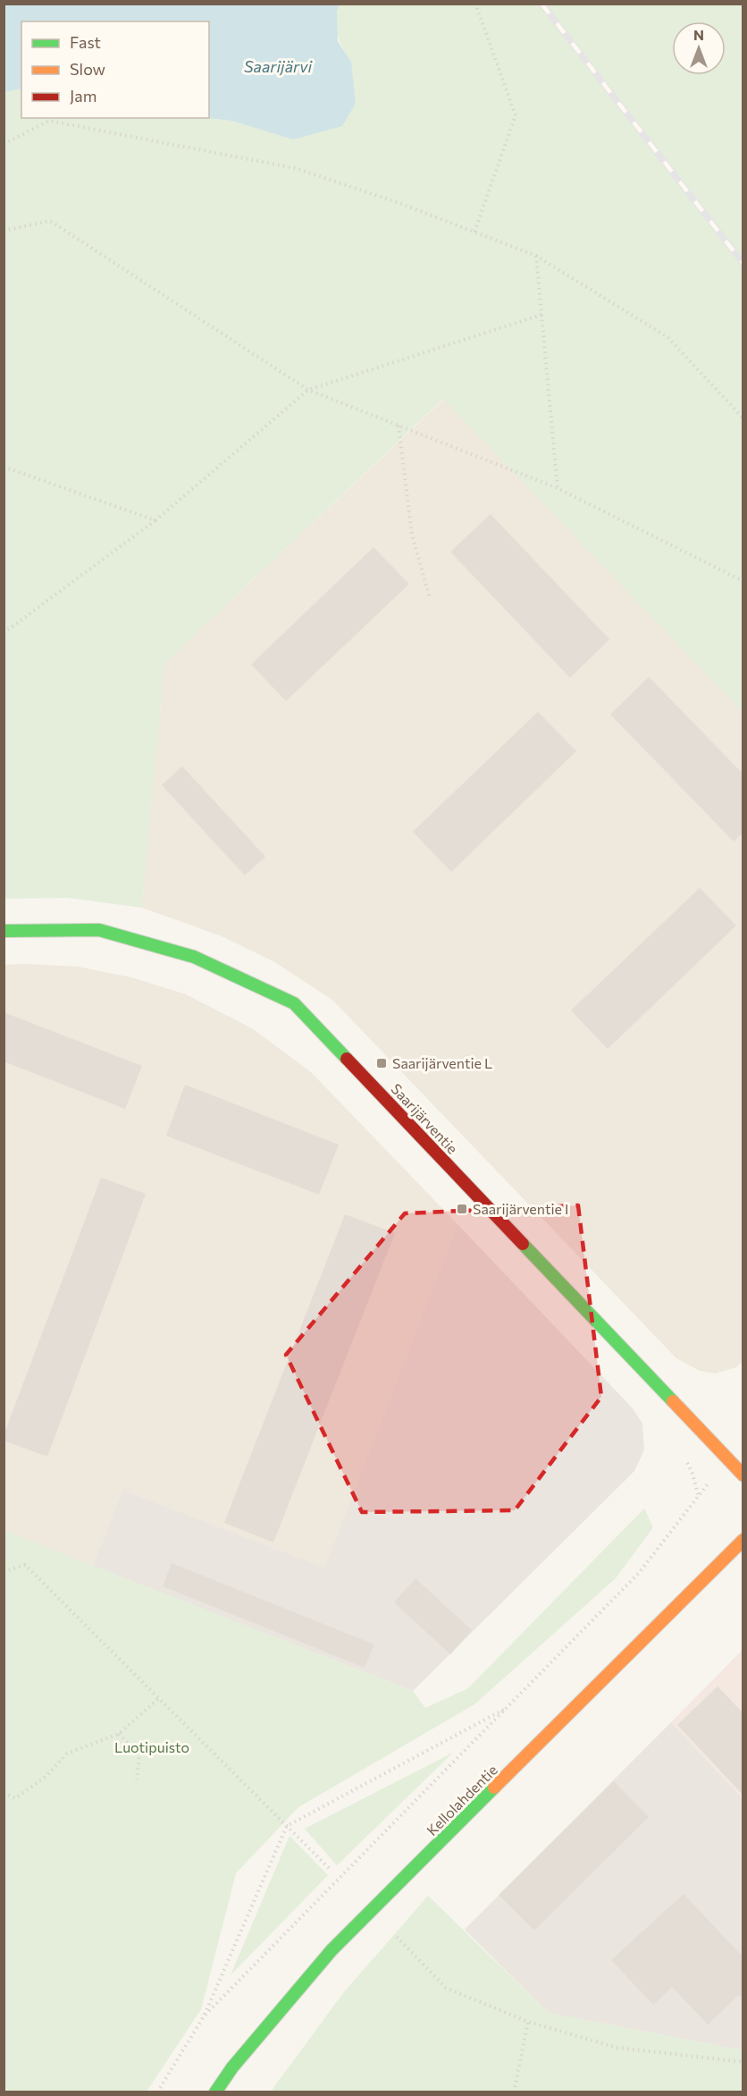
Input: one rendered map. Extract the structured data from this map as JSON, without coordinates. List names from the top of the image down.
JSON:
{
  "streets": {
    "street": ["Saarijärventie", "Kellolahdentie"]
  },
  "water": ["Saarijärvi"],
  "parks": ["Luotipuisto"],
  "places": {
    "transit": ["Saarijärventie L", "Saarijärventie I"]
  },
  "legend": ["Fast", "Slow", "Jam"],
  "north": "top"
}
